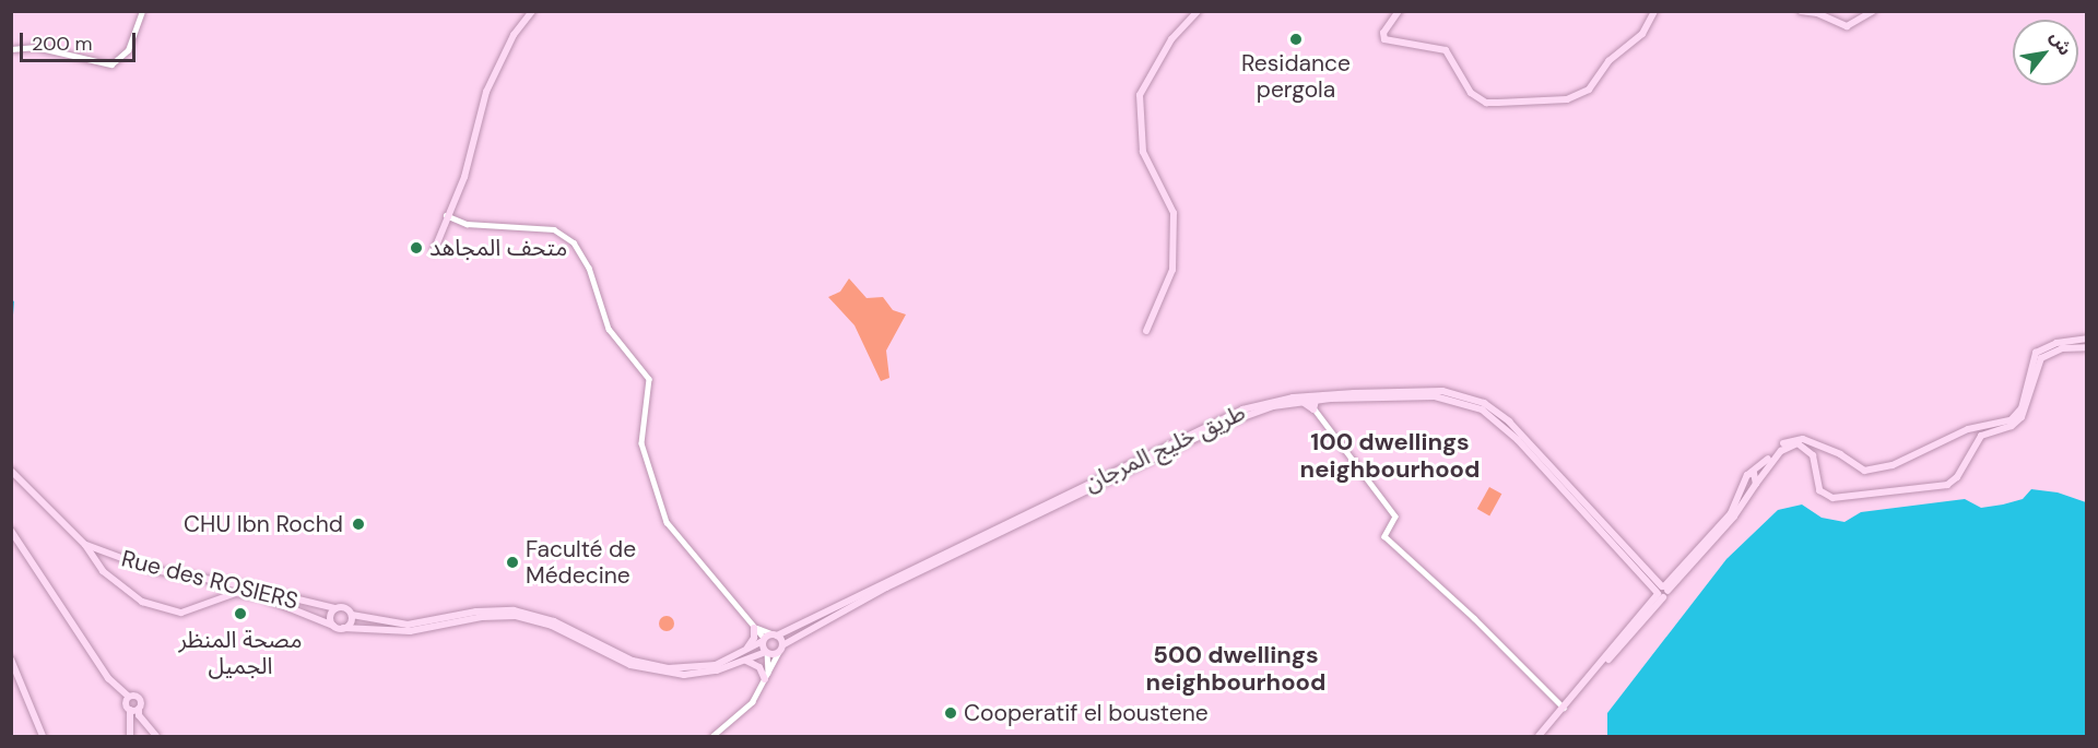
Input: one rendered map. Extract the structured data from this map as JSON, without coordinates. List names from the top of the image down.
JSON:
{
  "streets": {
    "main road": ["طريق خليج المرجان", "Rue des ROSIERS"]
  },
  "crossings": [
    ["طريق خليج المرجان", "Rue des ROSIERS"]
  ],
  "districts": ["100 dwellings neighbourhood", "500 dwellings neighbourhood"],
  "places": [
    "Residance pergola",
    "متحف المجاهد",
    "CHU Ibn Rochd",
    "Faculté de Médecine",
    "مصحة المنظر الجميل",
    "Cooperatif el boustene"
  ],
  "scale_bar": "200 m",
  "north": "top right"
}
